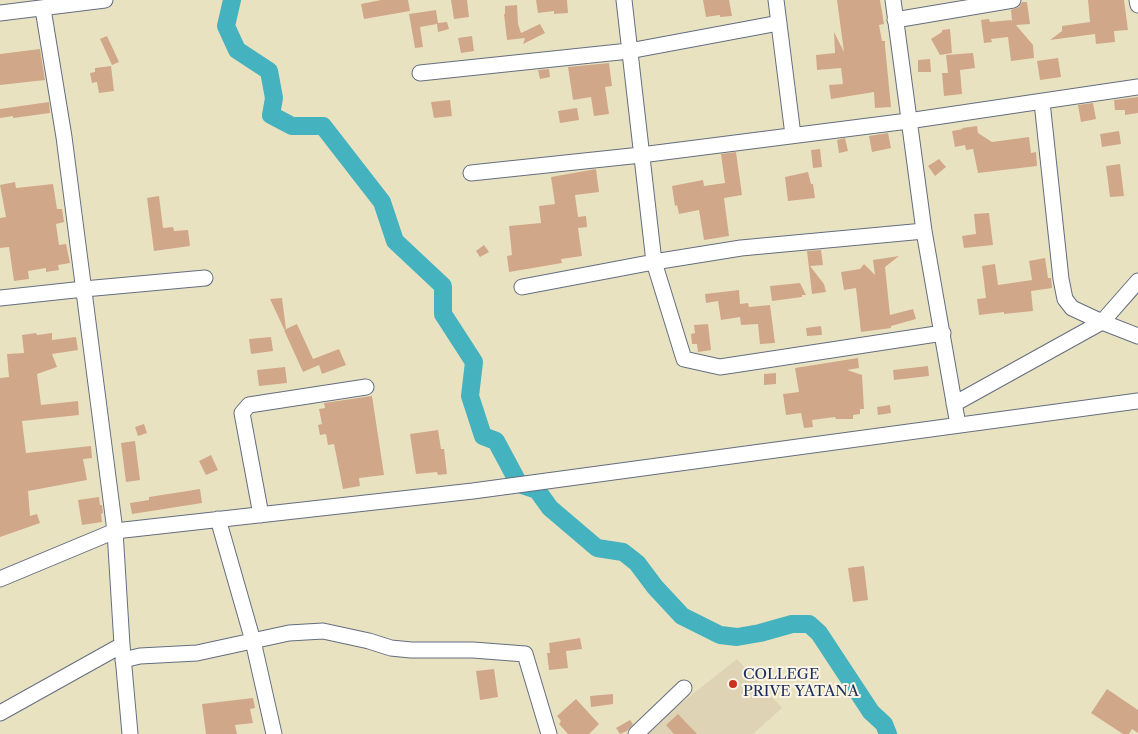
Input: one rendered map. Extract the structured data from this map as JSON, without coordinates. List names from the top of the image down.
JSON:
{
  "places": ["COLLEGE PRIVE YATANA"]
}
